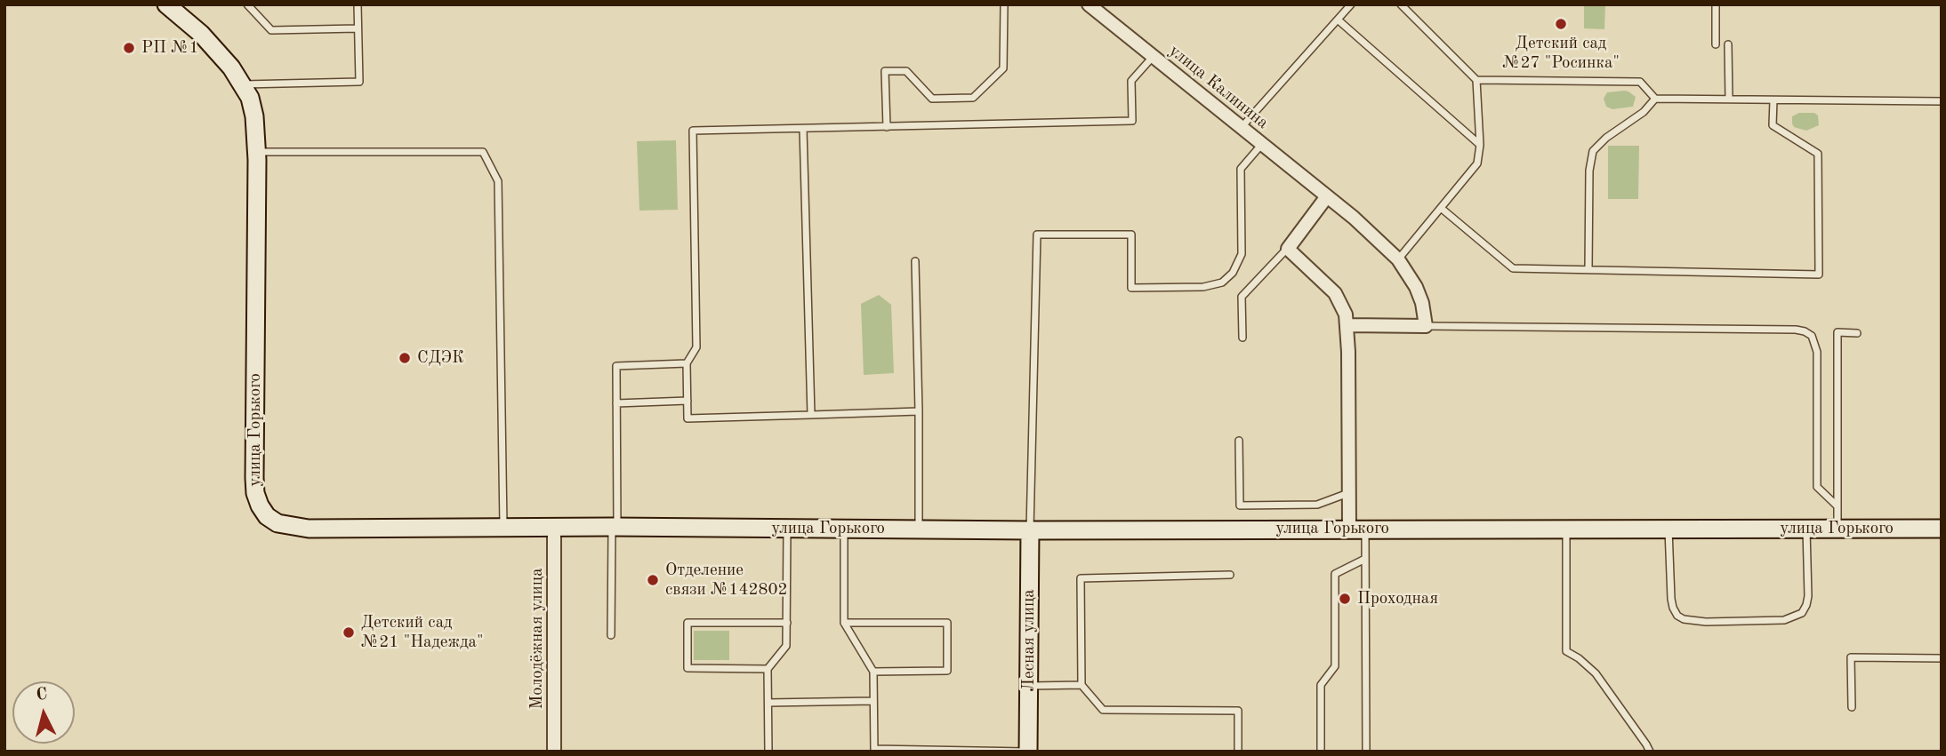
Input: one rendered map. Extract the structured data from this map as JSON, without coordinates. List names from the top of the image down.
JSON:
{
  "streets": {
    "street": [
      "улица Калинина",
      "улица Горького",
      "Молодёжная улица",
      "Лесная улица"
    ]
  },
  "crossings": [
    ["улица Горького", "Молодёжная улица"],
    ["улица Горького", "Лесная улица"]
  ],
  "places": [
    "Детский сад №27 \"Росинка\"",
    "РП №1",
    "СДЭК",
    "Отделение связи №142802",
    "Проходная",
    "Детский сад №21 \"Надежда\""
  ],
  "north": "top"
}
